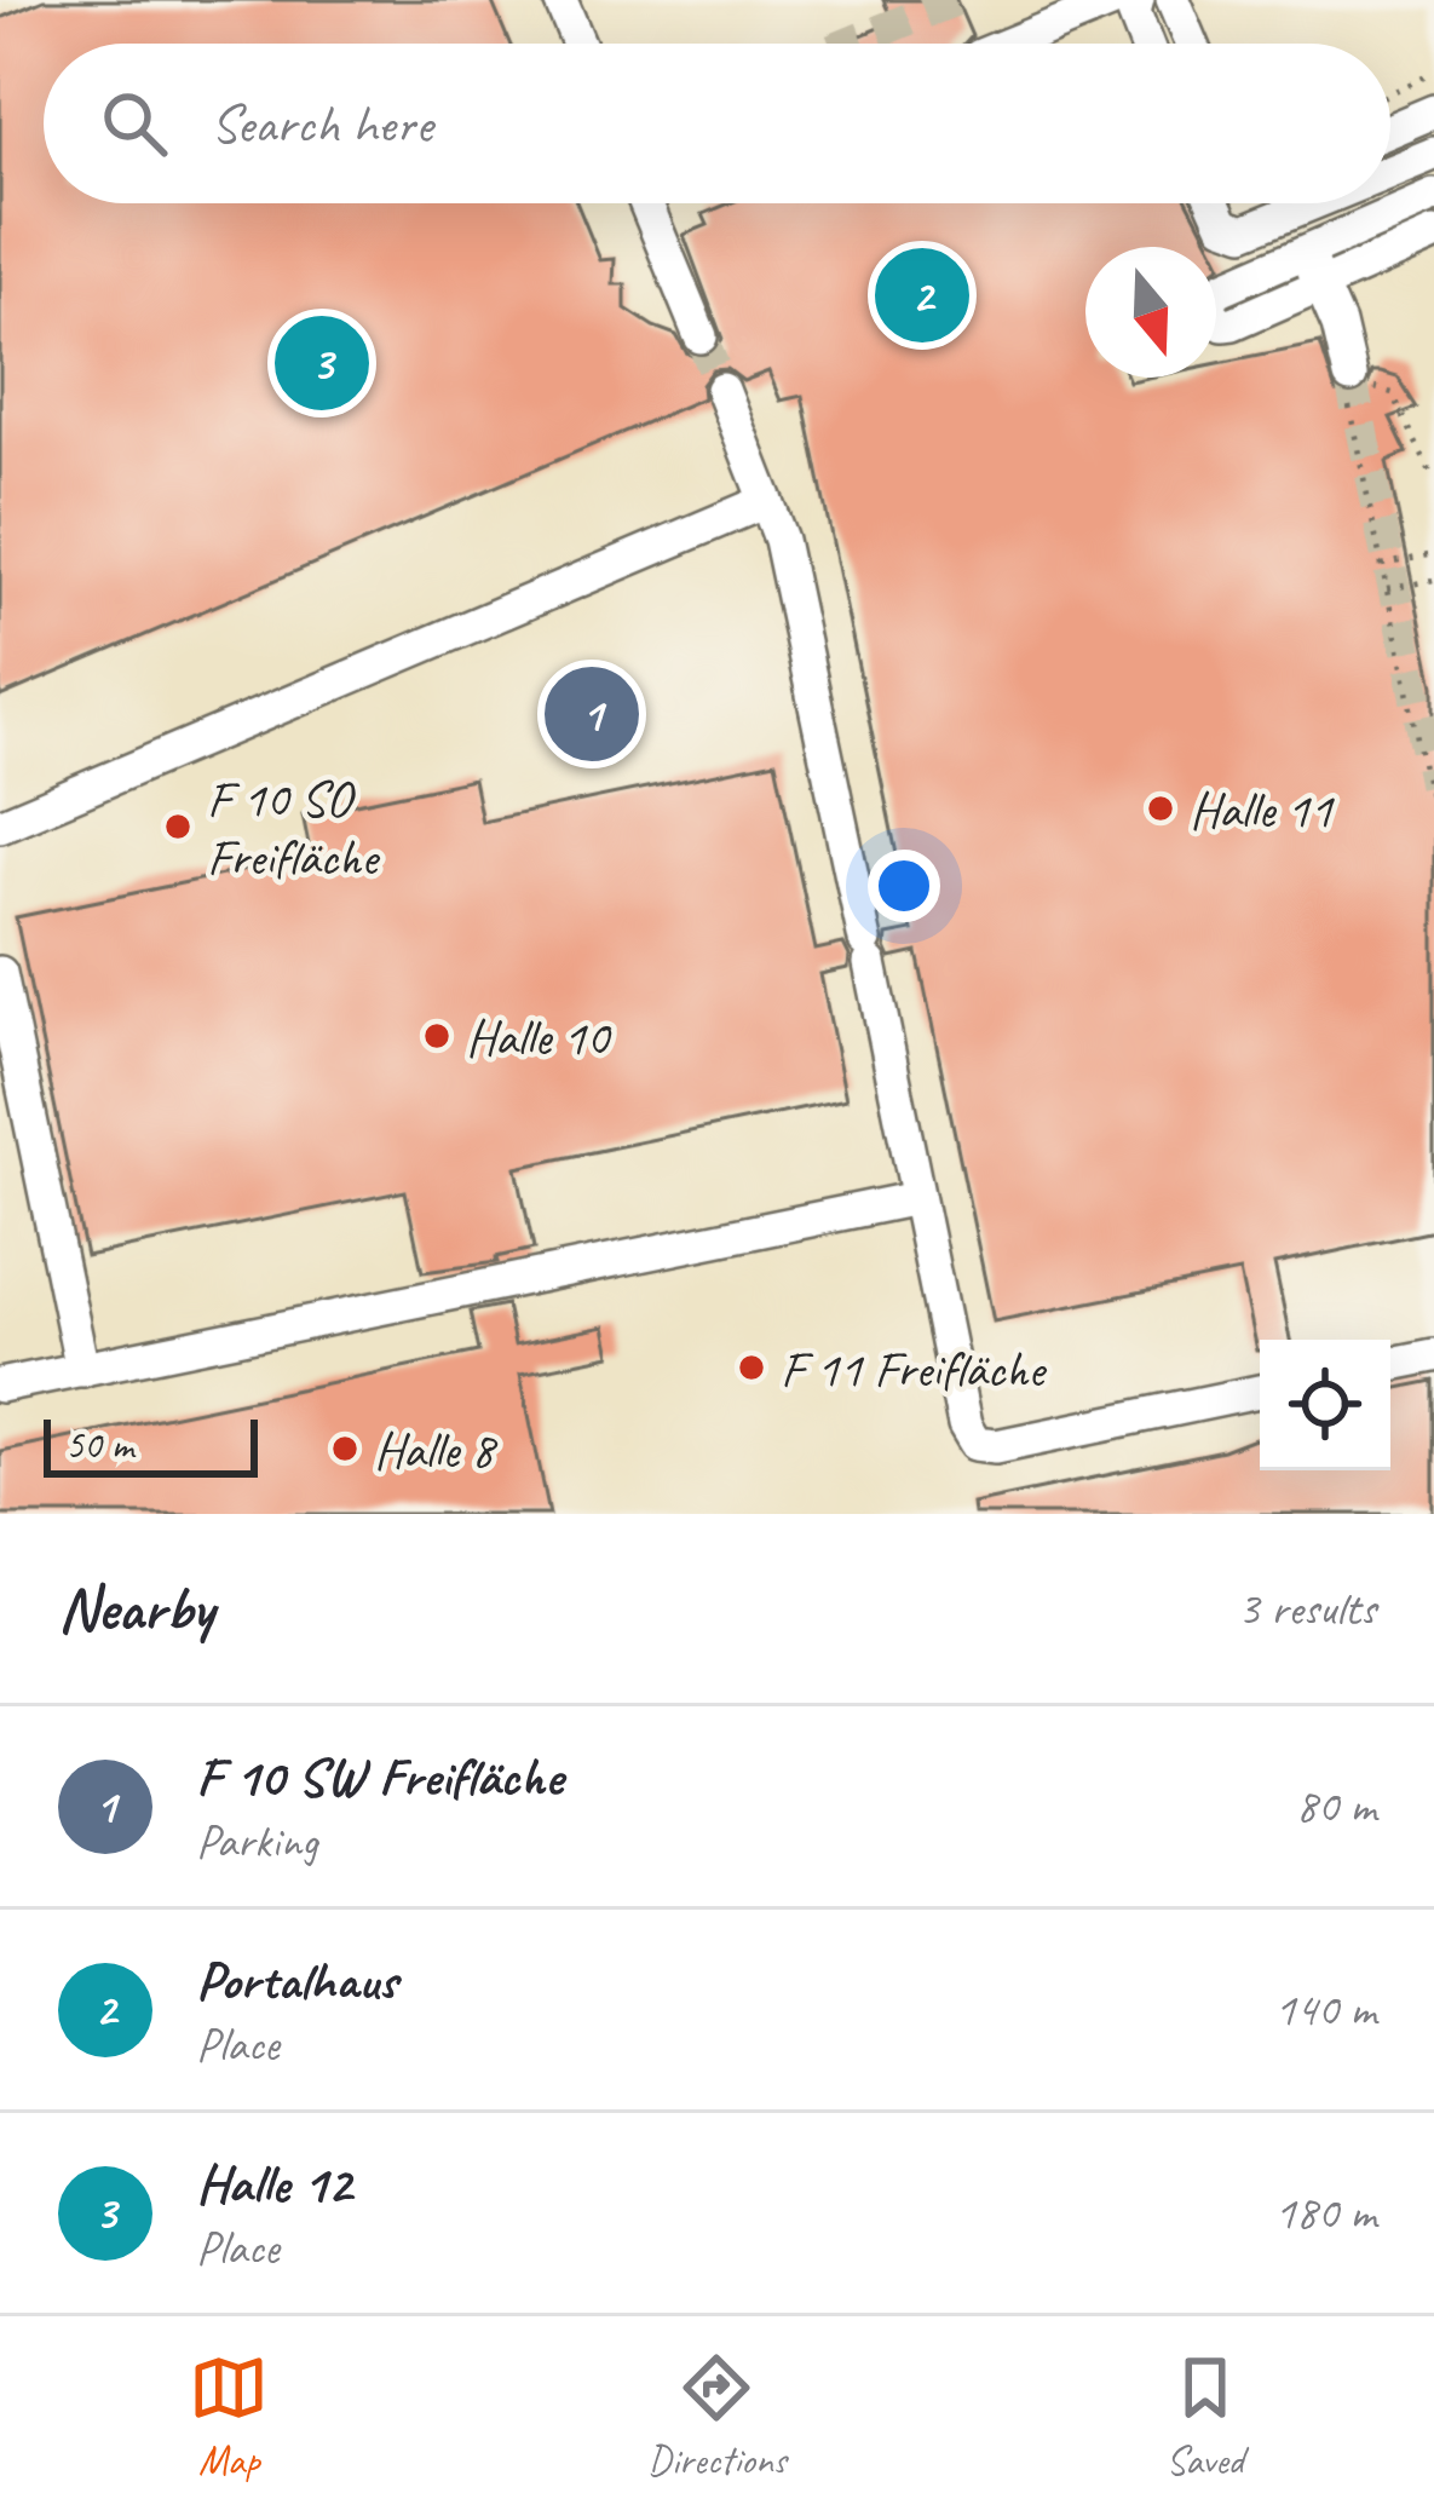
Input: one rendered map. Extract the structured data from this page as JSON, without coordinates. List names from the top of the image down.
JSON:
{
  "places": [
    "Halle 11",
    "F 10 SO Freifläche",
    "Halle 10",
    "F 11 Freifläche",
    "Halle 8"
  ],
  "scale_bar": "50 m",
  "north": "bottom",
  "page": {
    "search": "Search here",
    "pins": ["2", "3", "1"],
    "scale": "50 m",
    "heading": ["Nearby", "3 results"],
    "list": [
      {
        "mark": "1",
        "name": "F 10 SW Freifläche",
        "note": "Parking",
        "value": "80 m"
      },
      {
        "mark": "2",
        "name": "Portalhaus",
        "note": "Place",
        "value": "140 m"
      },
      {
        "mark": "3",
        "name": "Halle 12",
        "note": "Place",
        "value": "180 m"
      }
    ],
    "nav": ["Map", "Directions", "Saved"]
  }
}
